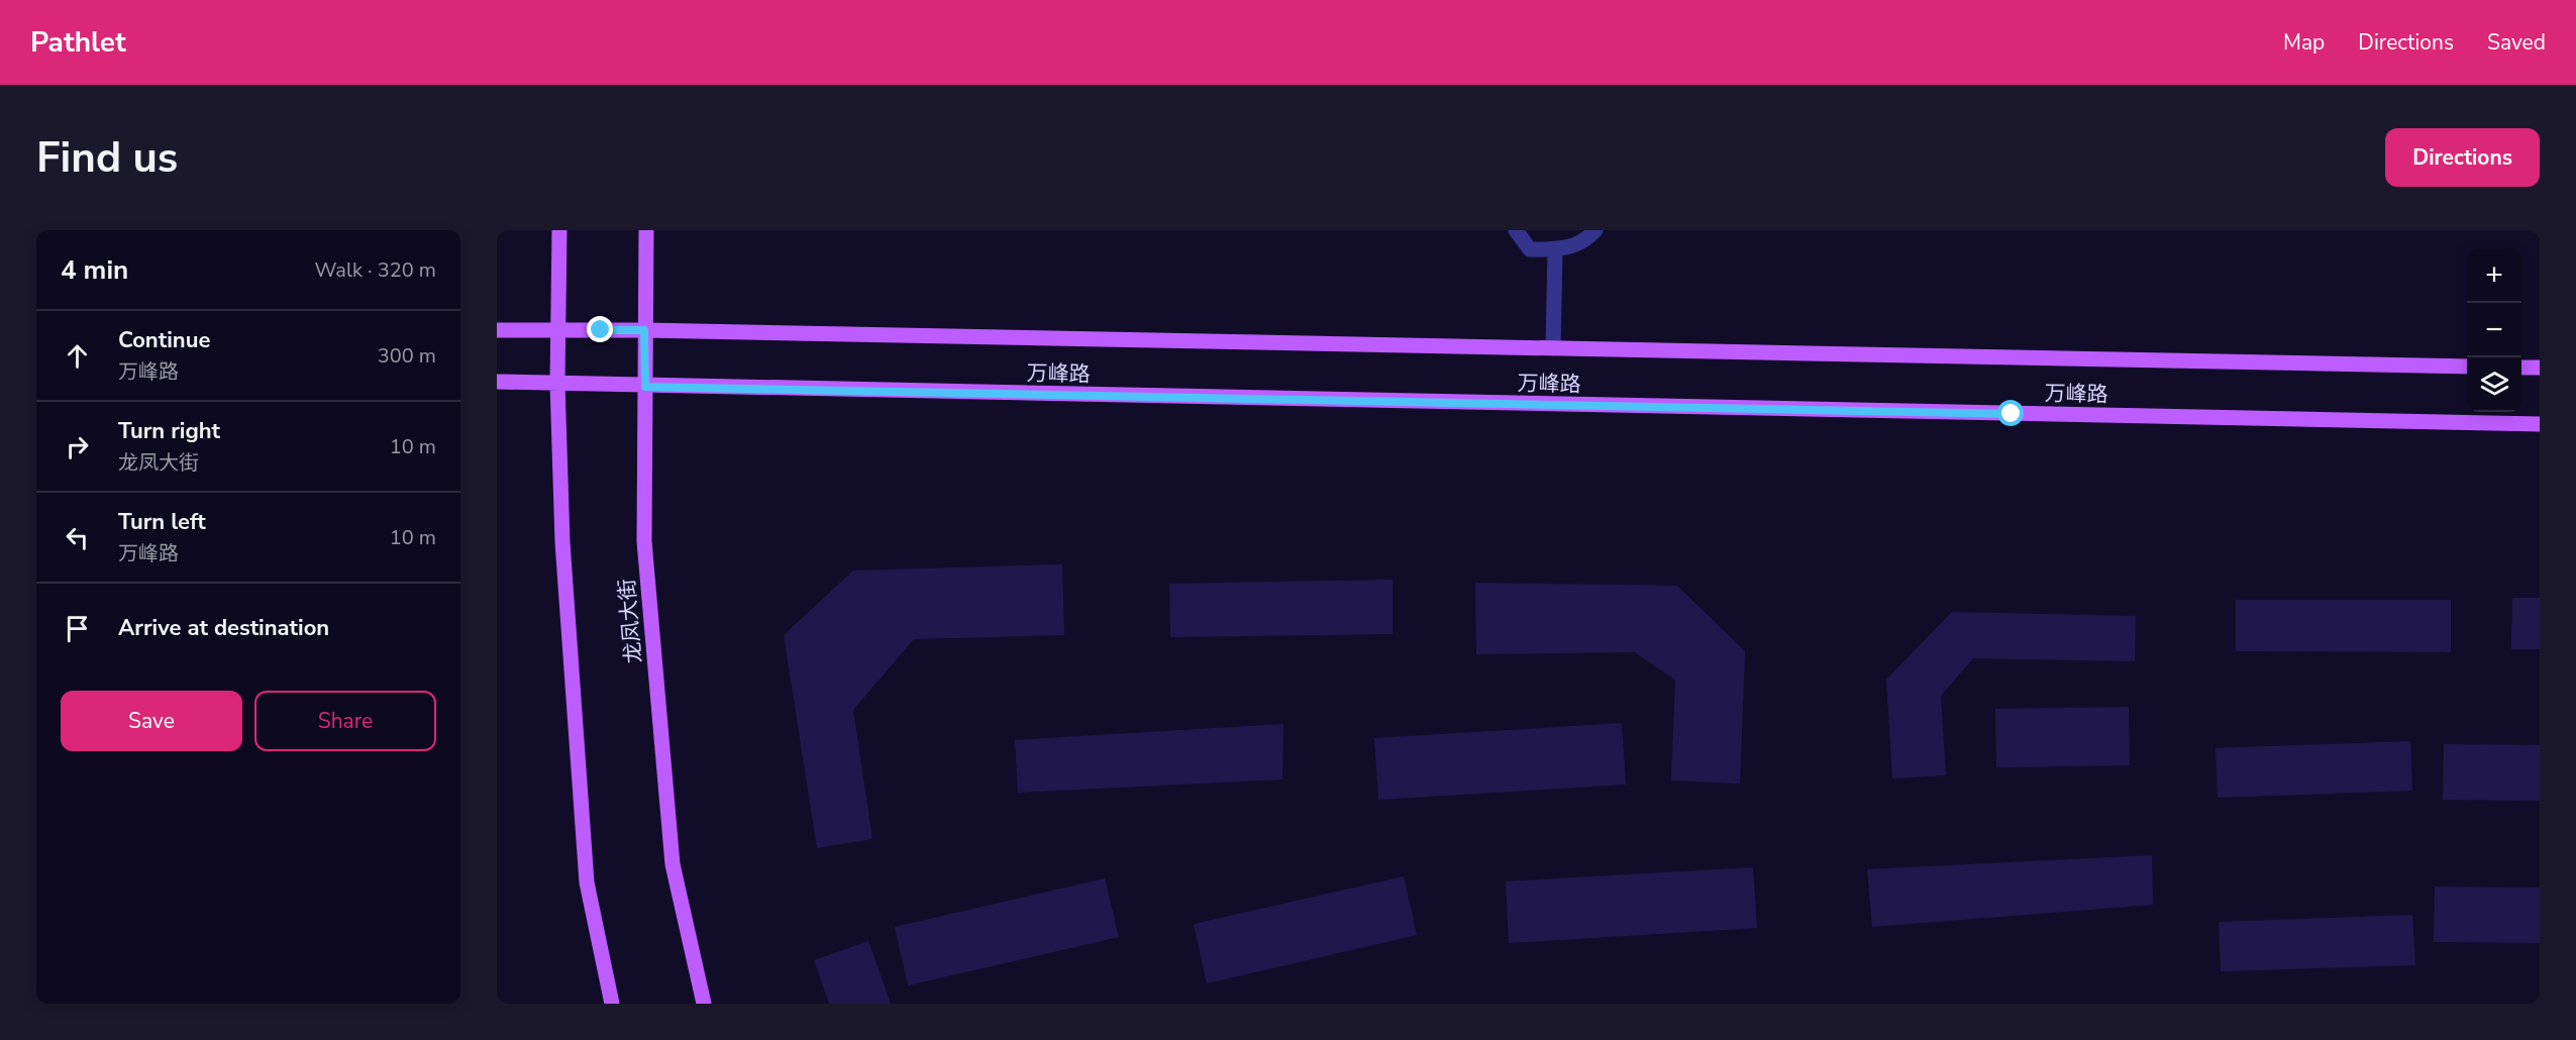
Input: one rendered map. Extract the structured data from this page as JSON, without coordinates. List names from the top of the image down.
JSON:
{
  "streets": {
    "main road": ["万峰路", "龙凤大街"]
  },
  "crossings": [
    ["万峰路", "龙凤大街"]
  ],
  "page": {
    "header": "Pathlet",
    "nav": ["Map", "Directions", "Saved"],
    "buttons": [
      "Directions",
      ["Save", "Share"]
    ],
    "title": "Find us",
    "heading": ["4 min", "Walk · 320 m"],
    "map_buttons": ["+", "−"],
    "list": [
      ["Continue", "万峰路", "300 m"],
      ["Turn right", "龙凤大街", "10 m"],
      ["Turn left", "万峰路", "10 m"],
      "Arrive at destination"
    ]
  }
}
